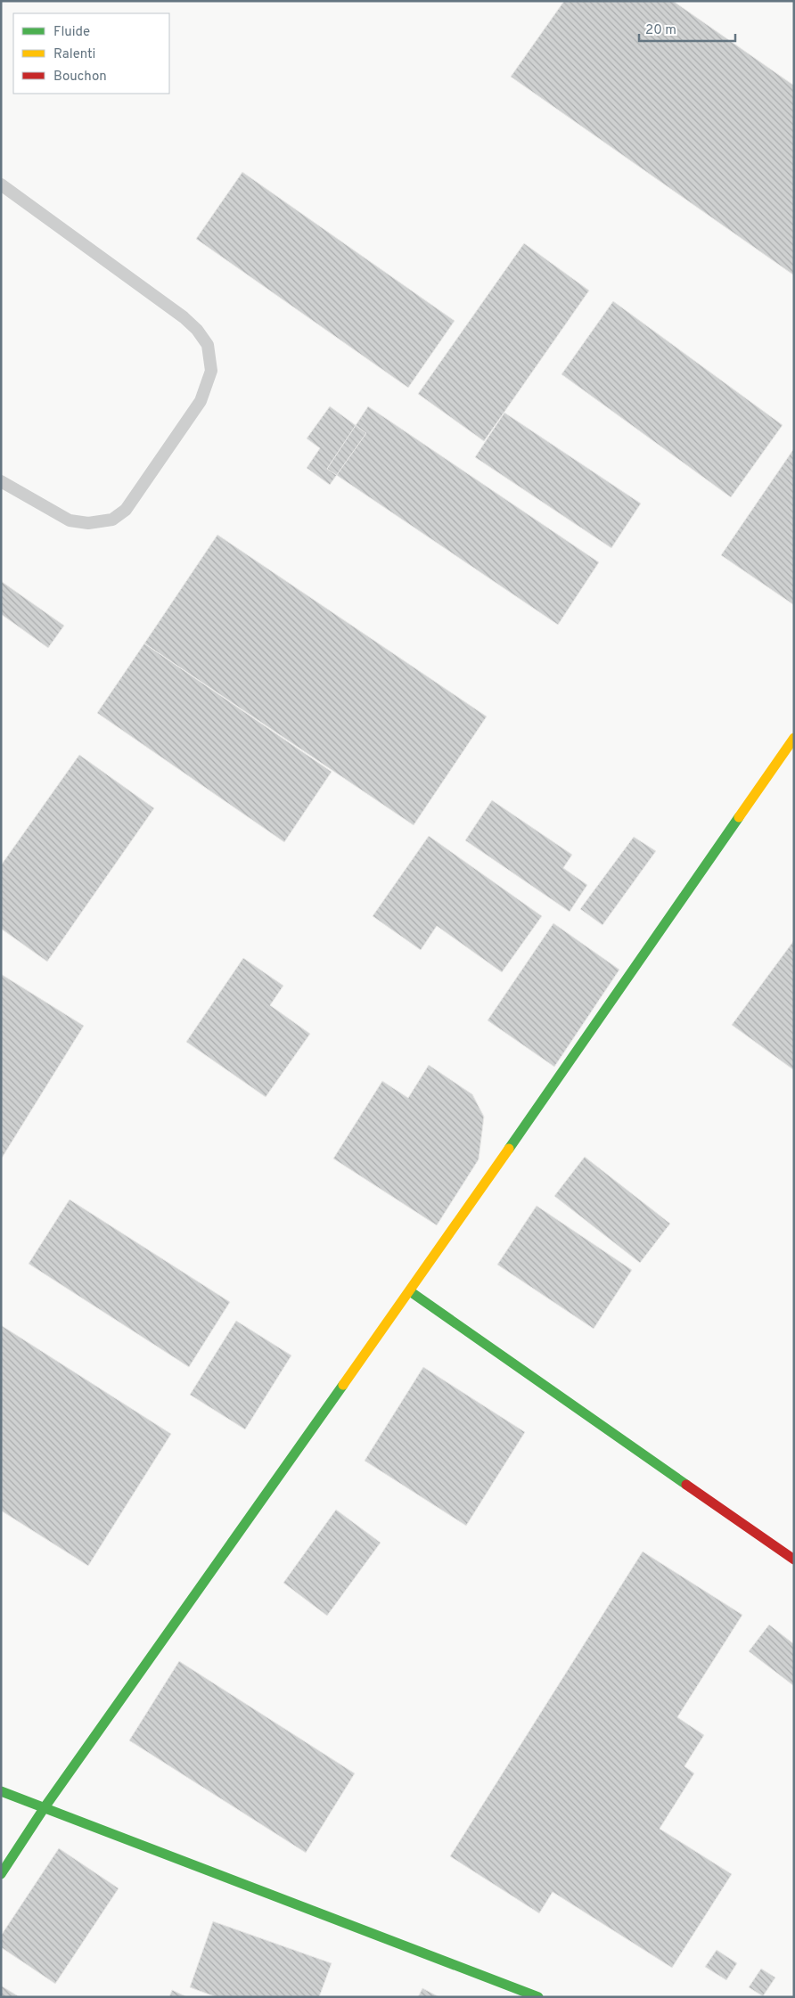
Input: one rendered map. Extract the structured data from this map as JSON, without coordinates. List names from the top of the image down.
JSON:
{
  "legend": ["Fluide", "Ralenti", "Bouchon"],
  "scale_bar": "20 m"
}
